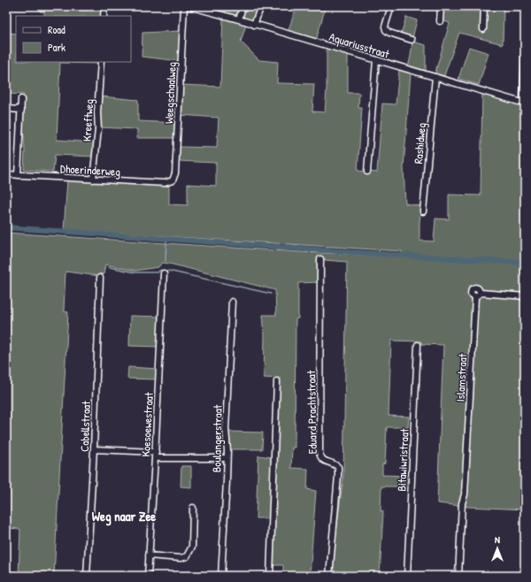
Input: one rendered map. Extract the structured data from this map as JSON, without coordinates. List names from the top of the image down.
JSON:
{
  "streets": {
    "street": [
      "Aquariusstraat",
      "Weegschaalweg",
      "Kreeftweg",
      "Rashidweg",
      "Dhoerinderweg",
      "Islamstraat",
      "Eduard Prachtstraat",
      "Koesoewestraat",
      "Cabellstraat",
      "Boulangerstraat",
      "Bitawiwristraat"
    ]
  },
  "crossings": [
    ["Aquariusstraat", "Rashidweg"],
    ["Weegschaalweg", "Dhoerinderweg"],
    ["Kreeftweg", "Dhoerinderweg"]
  ],
  "districts": ["Weg naar Zee"],
  "legend": ["Road", "Park"],
  "north": "top"
}
